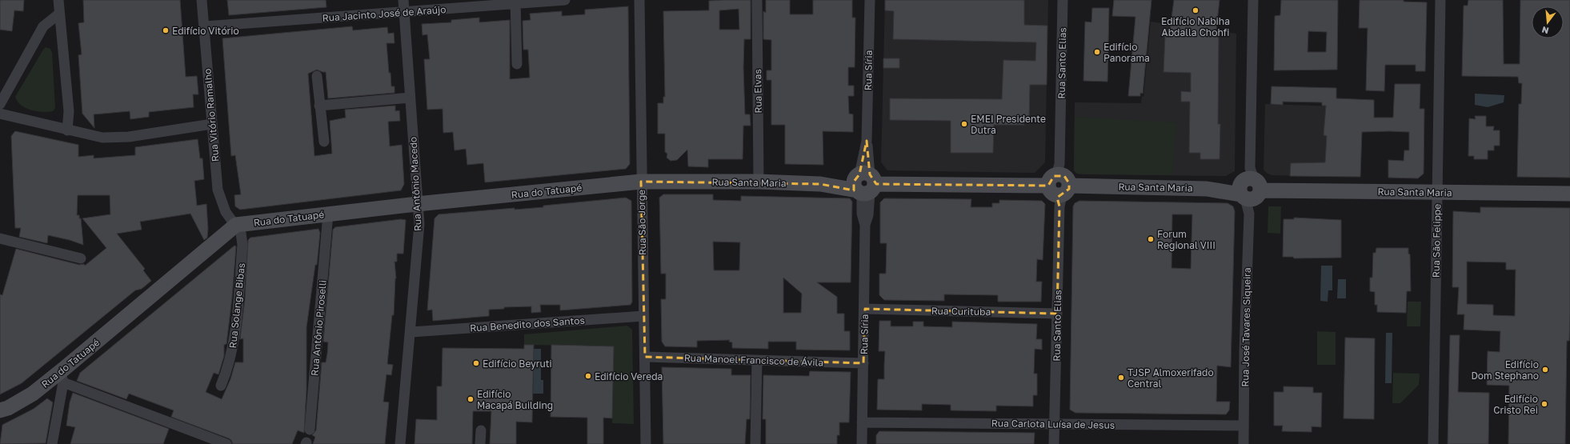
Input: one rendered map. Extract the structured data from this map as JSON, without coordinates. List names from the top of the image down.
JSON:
{
  "streets": {
    "street": [
      "Rua Jacinto José de Araújo",
      "Rua Santo Elias",
      "Rua Síria",
      "Rua Elvas",
      "Rua Vitório Ramalho",
      "Rua Santa Maria",
      "Rua Antônio Macedo",
      "Rua do Tatuapé",
      "Rua São Jorge",
      "Rua São Felippe",
      "Rua Solange Bibas",
      "Rua Curituba",
      "Rua Benedito dos Santos",
      "Rua José Tavares Siqueira",
      "Rua Antônio Piroselli",
      "Rua Manoel Francisco de Ávila",
      "Rua Carlota Luísa de Jesus"
    ]
  },
  "crossings": [
    ["Rua Jacinto José de Araújo", "Rua Vitório Ramalho"],
    ["Rua Jacinto José de Araújo", "Rua Antônio Macedo"],
    ["Rua Santo Elias", "Rua Santa Maria"],
    ["Rua Santo Elias", "Rua Curituba"],
    ["Rua Santo Elias", "Rua Carlota Luísa de Jesus"],
    ["Rua Síria", "Rua Santa Maria"],
    ["Rua Síria", "Rua Curituba"],
    ["Rua Síria", "Rua Manoel Francisco de Ávila"],
    ["Rua Síria", "Rua Carlota Luísa de Jesus"],
    ["Rua Elvas", "Rua Santa Maria"],
    ["Rua Vitório Ramalho", "Rua do Tatuapé"],
    ["Rua Vitório Ramalho", "Rua Solange Bibas"],
    ["Rua Santa Maria", "Rua do Tatuapé"],
    ["Rua Santa Maria", "Rua São Jorge"],
    ["Rua Santa Maria", "Rua São Felippe"],
    ["Rua Santa Maria", "Rua José Tavares Siqueira"],
    ["Rua Antônio Macedo", "Rua do Tatuapé"],
    ["Rua Antônio Macedo", "Rua Benedito dos Santos"],
    ["Rua do Tatuapé", "Rua São Jorge"],
    ["Rua do Tatuapé", "Rua Solange Bibas"],
    ["Rua do Tatuapé", "Rua Antônio Piroselli"],
    ["Rua São Jorge", "Rua Benedito dos Santos"],
    ["Rua São Jorge", "Rua Manoel Francisco de Ávila"],
    ["Rua José Tavares Siqueira", "Rua Carlota Luísa de Jesus"]
  ],
  "places": [
    "Edifício Nabiha Abdalla Chohfi",
    "Edifício Vitório",
    "Edifício Panorama",
    "EMEI Presidente Dutra",
    "Forum Regional VIII",
    "Edifício Beyruti",
    "Edifício Dom Stephano",
    "Edifício Vereda",
    "TJSP Almoxerifado Central",
    "Edifício Macapá Building",
    "Edifício Cristo Rei"
  ],
  "north": "bottom"
}
